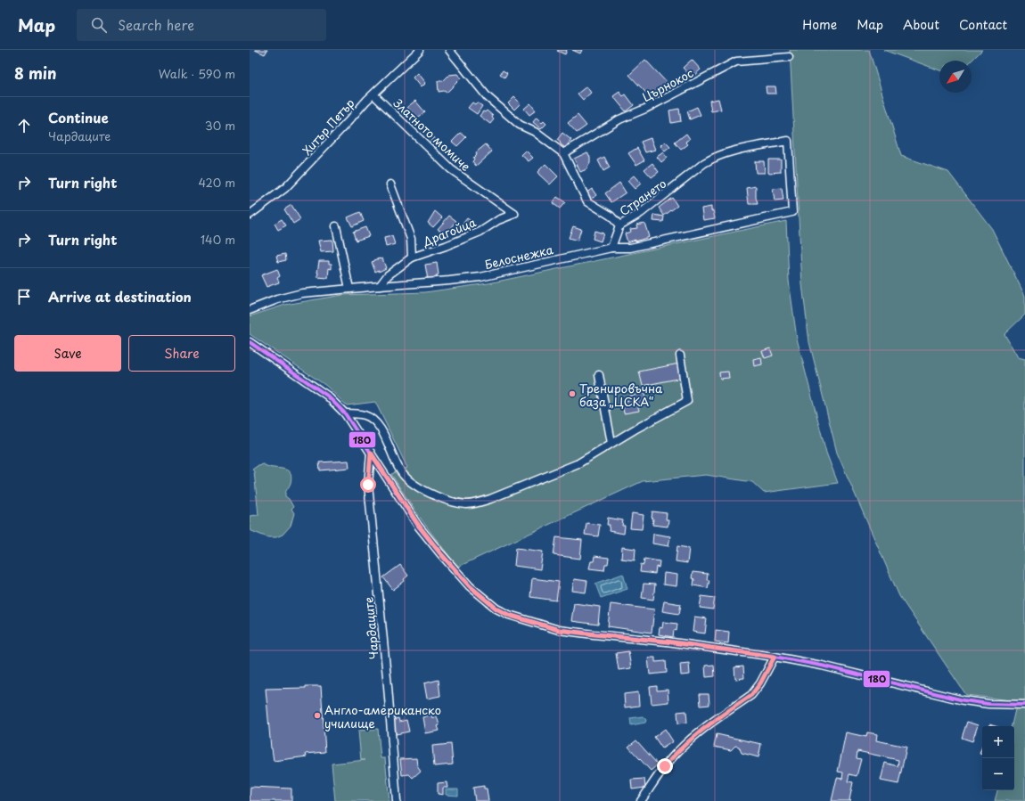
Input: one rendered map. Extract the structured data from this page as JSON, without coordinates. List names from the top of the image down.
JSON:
{
  "streets": {
    "street": [
      "Църнокос",
      "Хитър Петър",
      "Златното момиче",
      "Странето",
      "Драгойца",
      "Белоснежка",
      "Чардаците"
    ]
  },
  "crossings": [
    ["Църнокос", "Странето"],
    ["Хитър Петър", "Златното момиче"],
    ["Златното момиче", "Драгойца"],
    ["Странето", "Белоснежка"],
    ["Драгойца", "Белоснежка"]
  ],
  "places": ["Тренировъчна база „ЦСКА“", "Англо-американско училище"],
  "lines": ["transit line 180"],
  "north": "bottom left",
  "page": {
    "header": "Map",
    "search": "Search here",
    "nav": [
      "Home",
      "Map",
      "About",
      "Contact"
    ],
    "heading": ["8 min", "Walk · 590 m"],
    "list": [
      ["Continue", "Чардаците", "30 m"],
      ["Turn right", "420 m"],
      ["Turn right", "140 m"],
      "Arrive at destination"
    ],
    "buttons": ["Save", "Share"],
    "map_buttons": ["+", "−"]
  }
}
